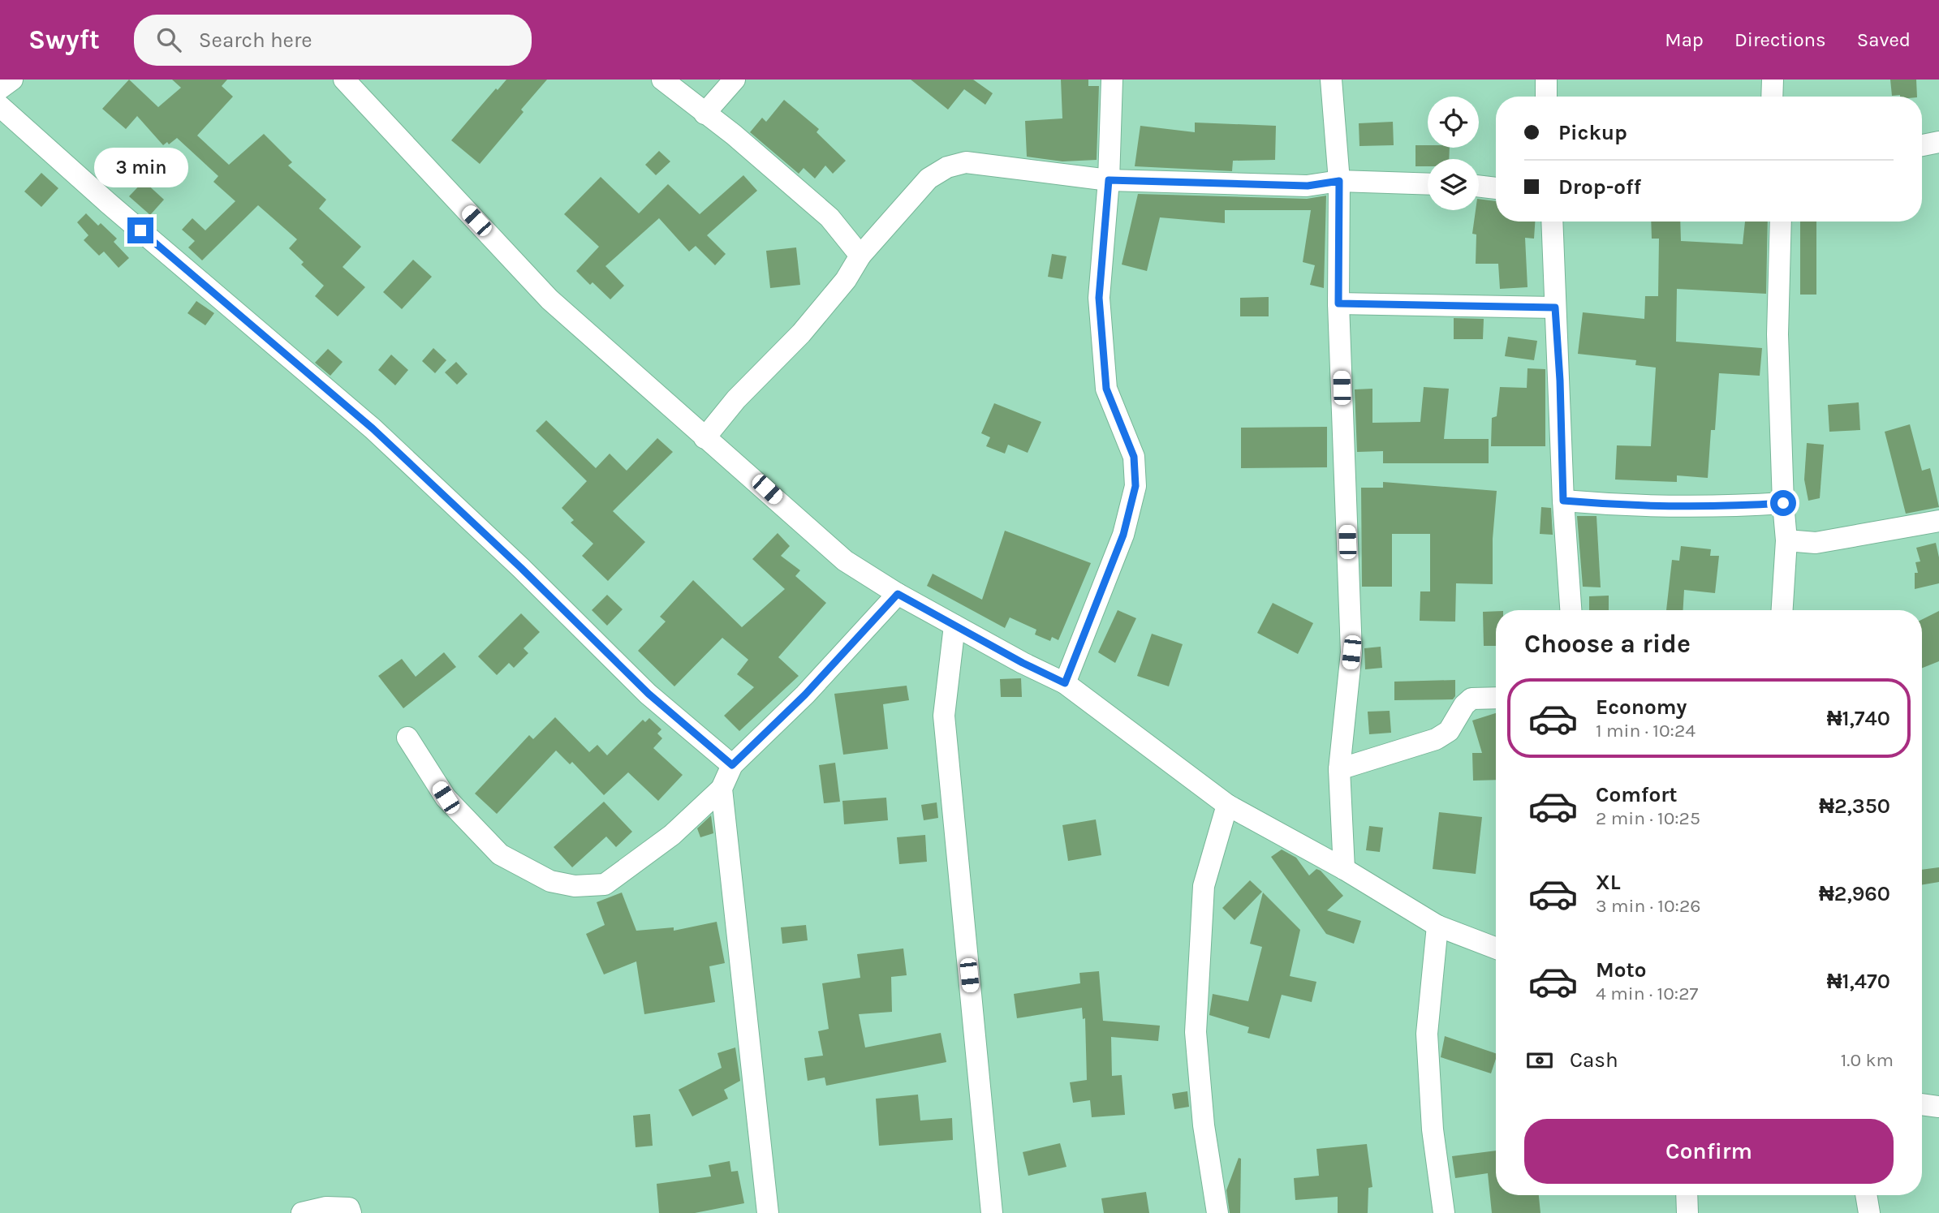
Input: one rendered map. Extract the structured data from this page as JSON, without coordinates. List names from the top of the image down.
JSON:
{
  "page": {
    "header": "Swyft",
    "search": "Search here",
    "nav": ["Map", "Directions", "Saved"],
    "banner": ["Pickup", "Drop-off"],
    "bubble": "3 min",
    "heading": "Choose a ride",
    "list": [
      {
        "name": "Economy",
        "note": "1 min · 10:24",
        "value": "₦1,740"
      },
      {
        "name": "Comfort",
        "note": "2 min · 10:25",
        "value": "₦2,350"
      },
      {
        "name": "XL",
        "note": "3 min · 10:26",
        "value": "₦2,960"
      },
      {
        "name": "Moto",
        "note": "4 min · 10:27",
        "value": "₦1,470"
      }
    ],
    "pay": ["Cash", "1.0 km"],
    "buttons": "Confirm"
  }
}
